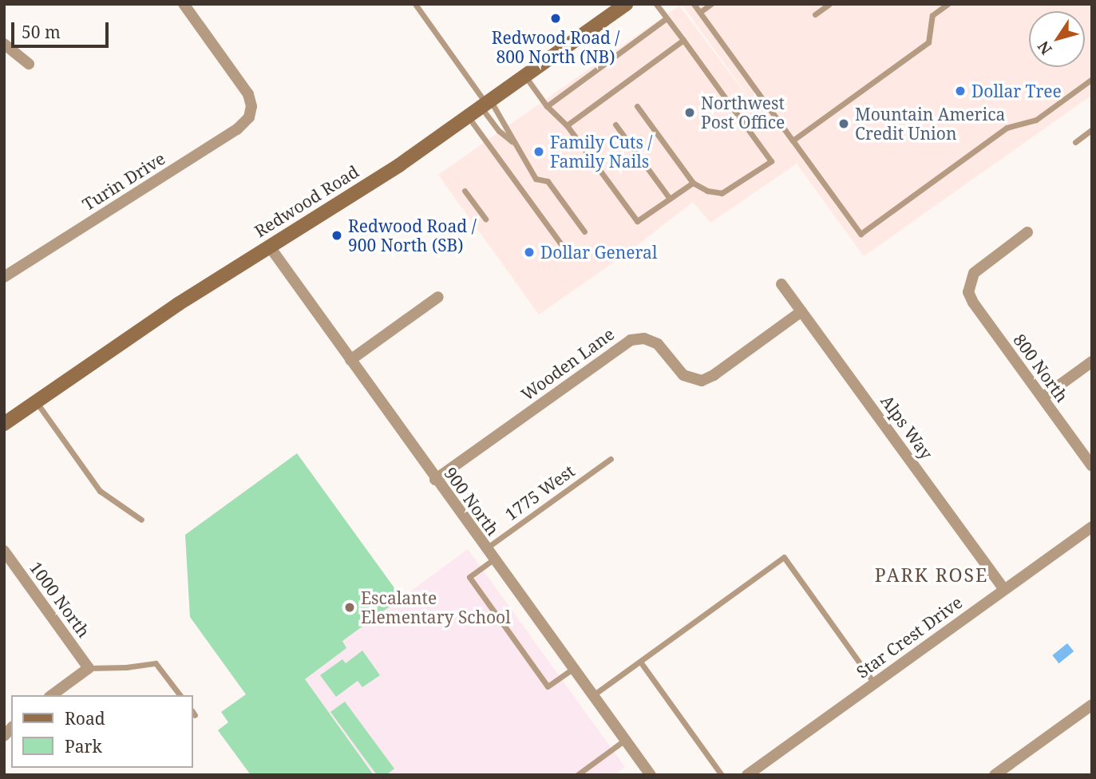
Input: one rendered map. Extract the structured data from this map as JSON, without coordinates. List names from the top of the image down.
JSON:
{
  "streets": {
    "main road": ["Redwood Road"],
    "street": [
      "Turin Drive",
      "Wooden Lane",
      "800 North",
      "Alps Way",
      "900 North",
      "1000 North",
      "Star Crest Drive"
    ],
    "lane": ["1775 West"]
  },
  "crossings": [
    ["Redwood Road", "900 North"],
    ["Wooden Lane", "Alps Way"],
    ["Wooden Lane", "900 North"],
    ["Alps Way", "Star Crest Drive"],
    ["1775 West", "900 North"]
  ],
  "districts": ["PARK ROSE"],
  "places": [
    "Redwood Road / 800 North (NB)",
    "Dollar Tree",
    "Northwest Post Office",
    "Mountain America Credit Union",
    "Family Cuts / Family Nails",
    "Redwood Road / 900 North (SB)",
    "Dollar General",
    "Escalante Elementary School"
  ],
  "legend": ["Road", "Park"],
  "scale_bar": "50 m",
  "north": "bottom left"
}
